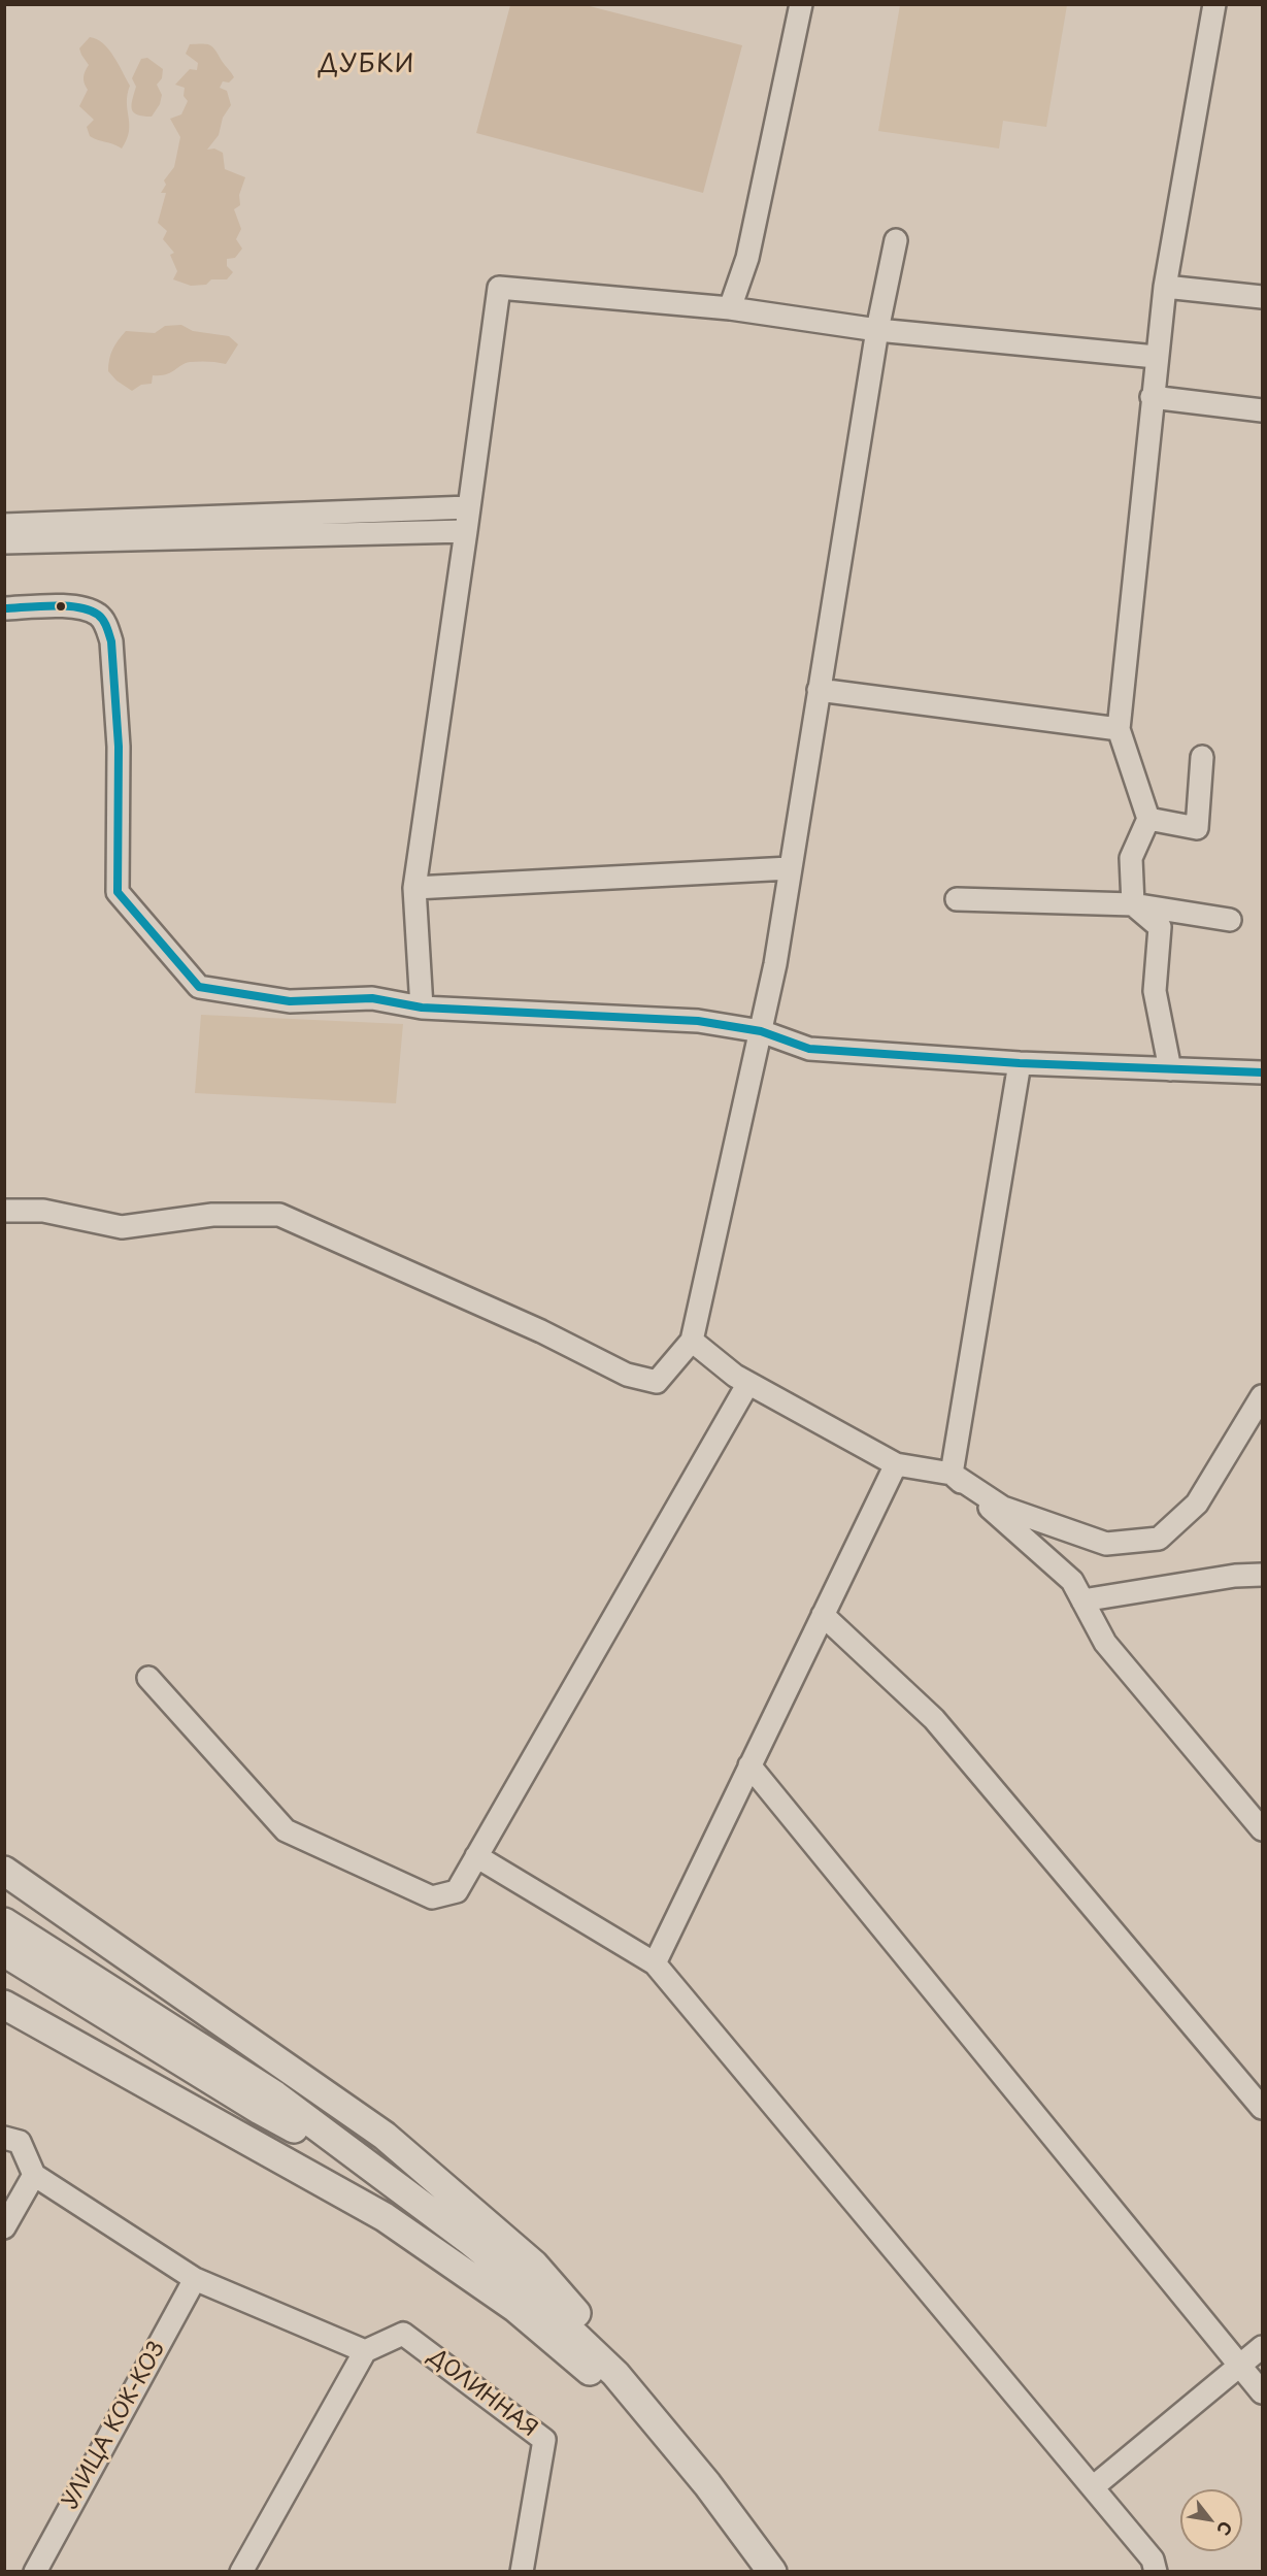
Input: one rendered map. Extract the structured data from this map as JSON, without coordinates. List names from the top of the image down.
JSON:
{
  "streets": {
    "street": ["ДОЛИННАЯ", "УЛИЦА КОК-КОЗ"]
  },
  "districts": ["ДУБКИ"],
  "north": "bottom right"
}
